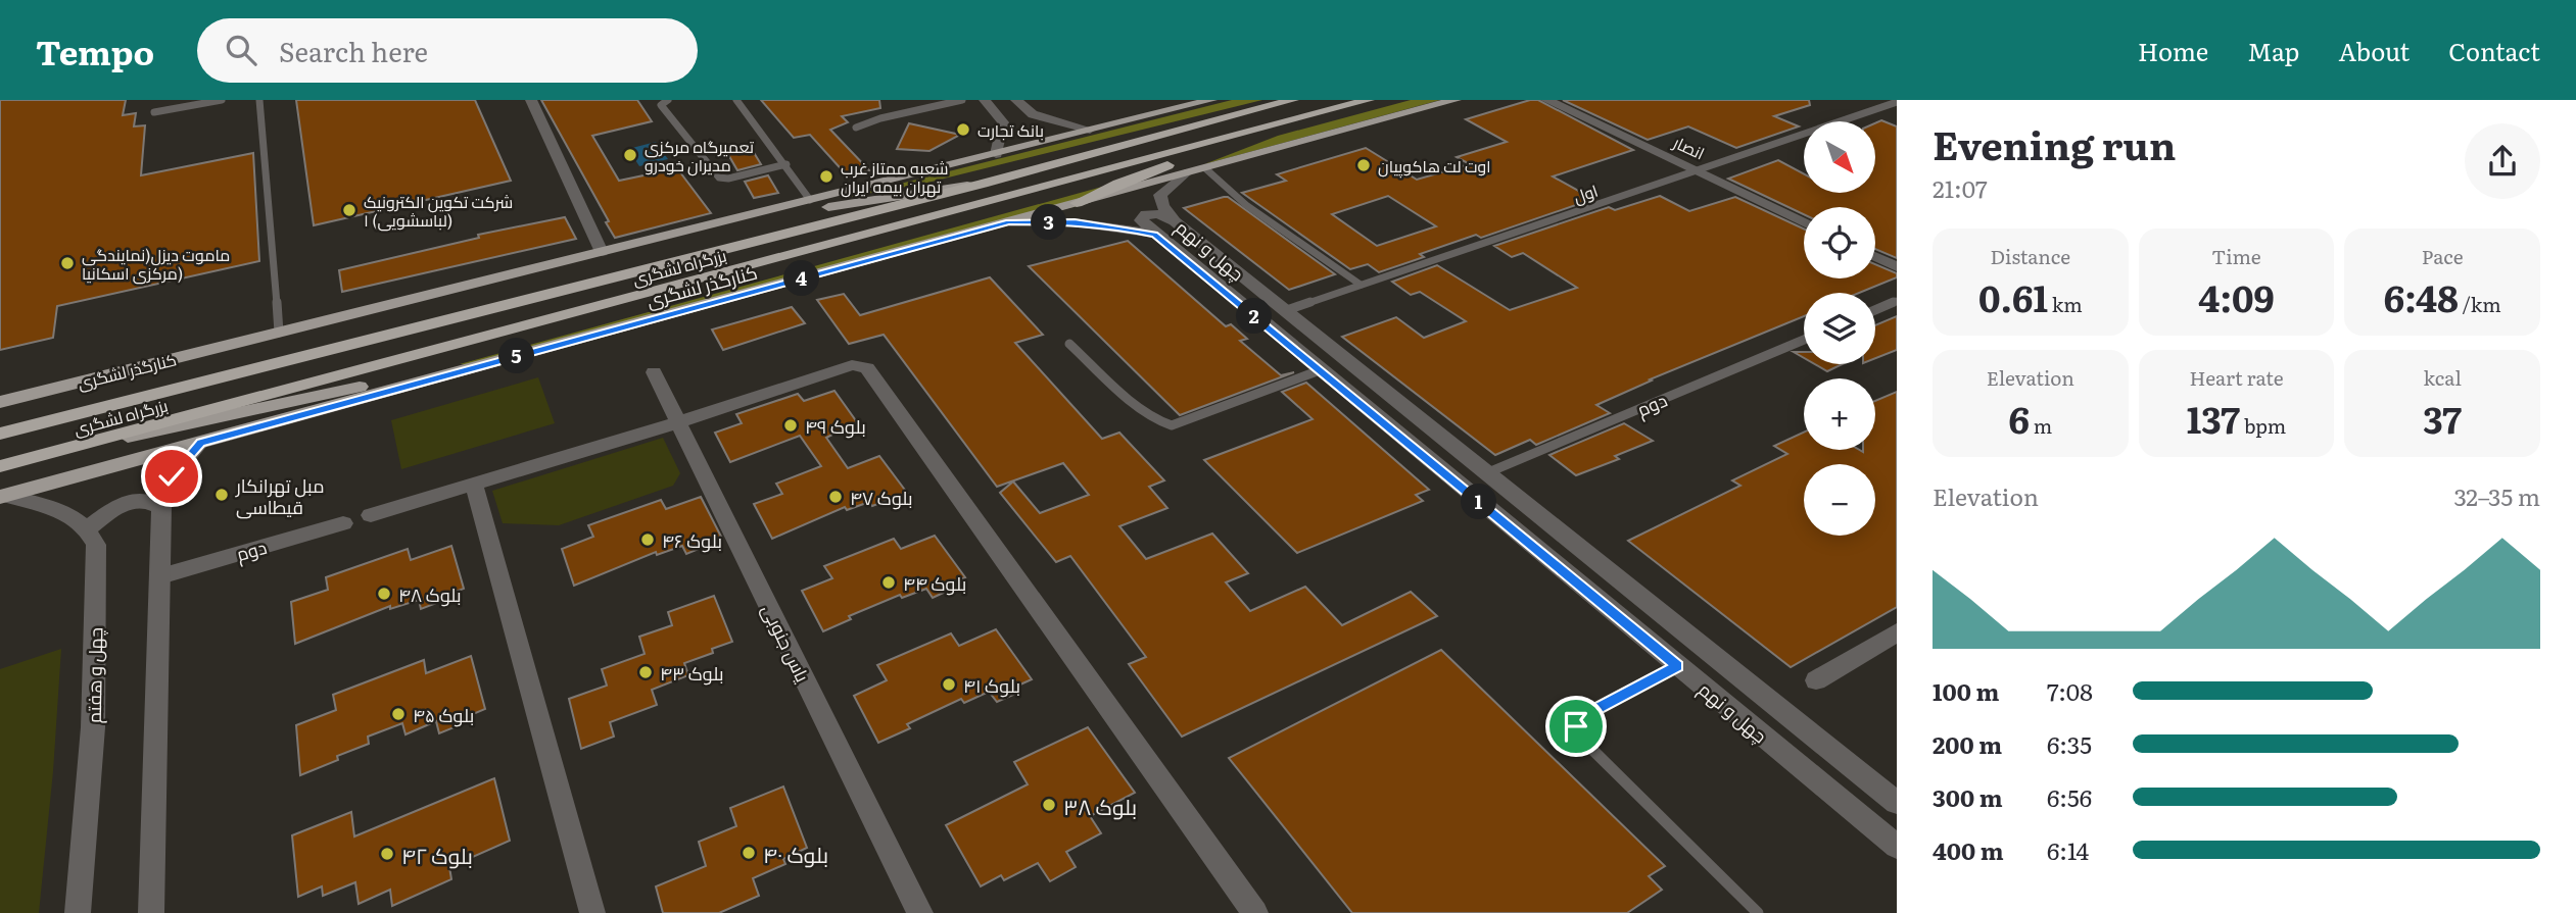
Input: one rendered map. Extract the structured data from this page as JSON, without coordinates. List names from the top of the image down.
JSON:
{
  "streets": {
    "highway": ["بزرگراه لشگری"],
    "main road": ["کنارگذر لشگری"],
    "street": [
      "انصار",
      "چهل و نهم",
      "دوم",
      "یاس جنوبی",
      "چهل و هفتم"
    ],
    "lane": ["اول"]
  },
  "crossings": [
    ["انصار", "اول"],
    ["اول", "چهل و نهم"],
    ["چهل و نهم", "کنارگذر لشگری"],
    ["چهل و نهم", "دوم"]
  ],
  "places": [
    "بانک تجارت",
    "تعمیرگاه مرکزی مدیران خودرو",
    "اوت لت هاکوپیان",
    "شعبه ممتاز غرب تهران بیمه ایران",
    "شرکت تکوین الکترونیک ۱ (لباسشویی)",
    "ماموت دیزل(نمایندگی مرکزی اسکانیا)",
    "بلوک ۴۹",
    "مبل تهرانکار قیطاسی",
    "بلوک ۴۷",
    "بلوک ۴۶",
    "بلوک ۴۴",
    "بلوک ۴۸",
    "بلوک ۴۳",
    "بلوک ۴۱",
    "بلوک ۴۵",
    "بلوک ۳۸",
    "بلوک ۴۰",
    "بلوک ۴۲"
  ],
  "north": "bottom right",
  "page": {
    "header": "Tempo",
    "search": "Search here",
    "nav": [
      "Home",
      "Map",
      "About",
      "Contact"
    ],
    "heading": ["Evening run", "21:07"],
    "map_buttons": ["+", "−"],
    "pins": [
      "3",
      "4",
      "2",
      "5",
      "1"
    ],
    "stats": [
      ["Distance", "0.61 km"],
      ["Time", "4:09"],
      ["Pace", "6:48 /km"],
      ["Elevation", "6 m"],
      ["Heart rate", "137 bpm"],
      ["kcal", "37"]
    ],
    "chart": ["Elevation", "32–35 m"],
    "list": [
      {
        "name": "100 m",
        "note": "7:08"
      },
      {
        "name": "200 m",
        "note": "6:35"
      },
      {
        "name": "300 m",
        "note": "6:56"
      },
      {
        "name": "400 m",
        "note": "6:14"
      }
    ]
  }
}
